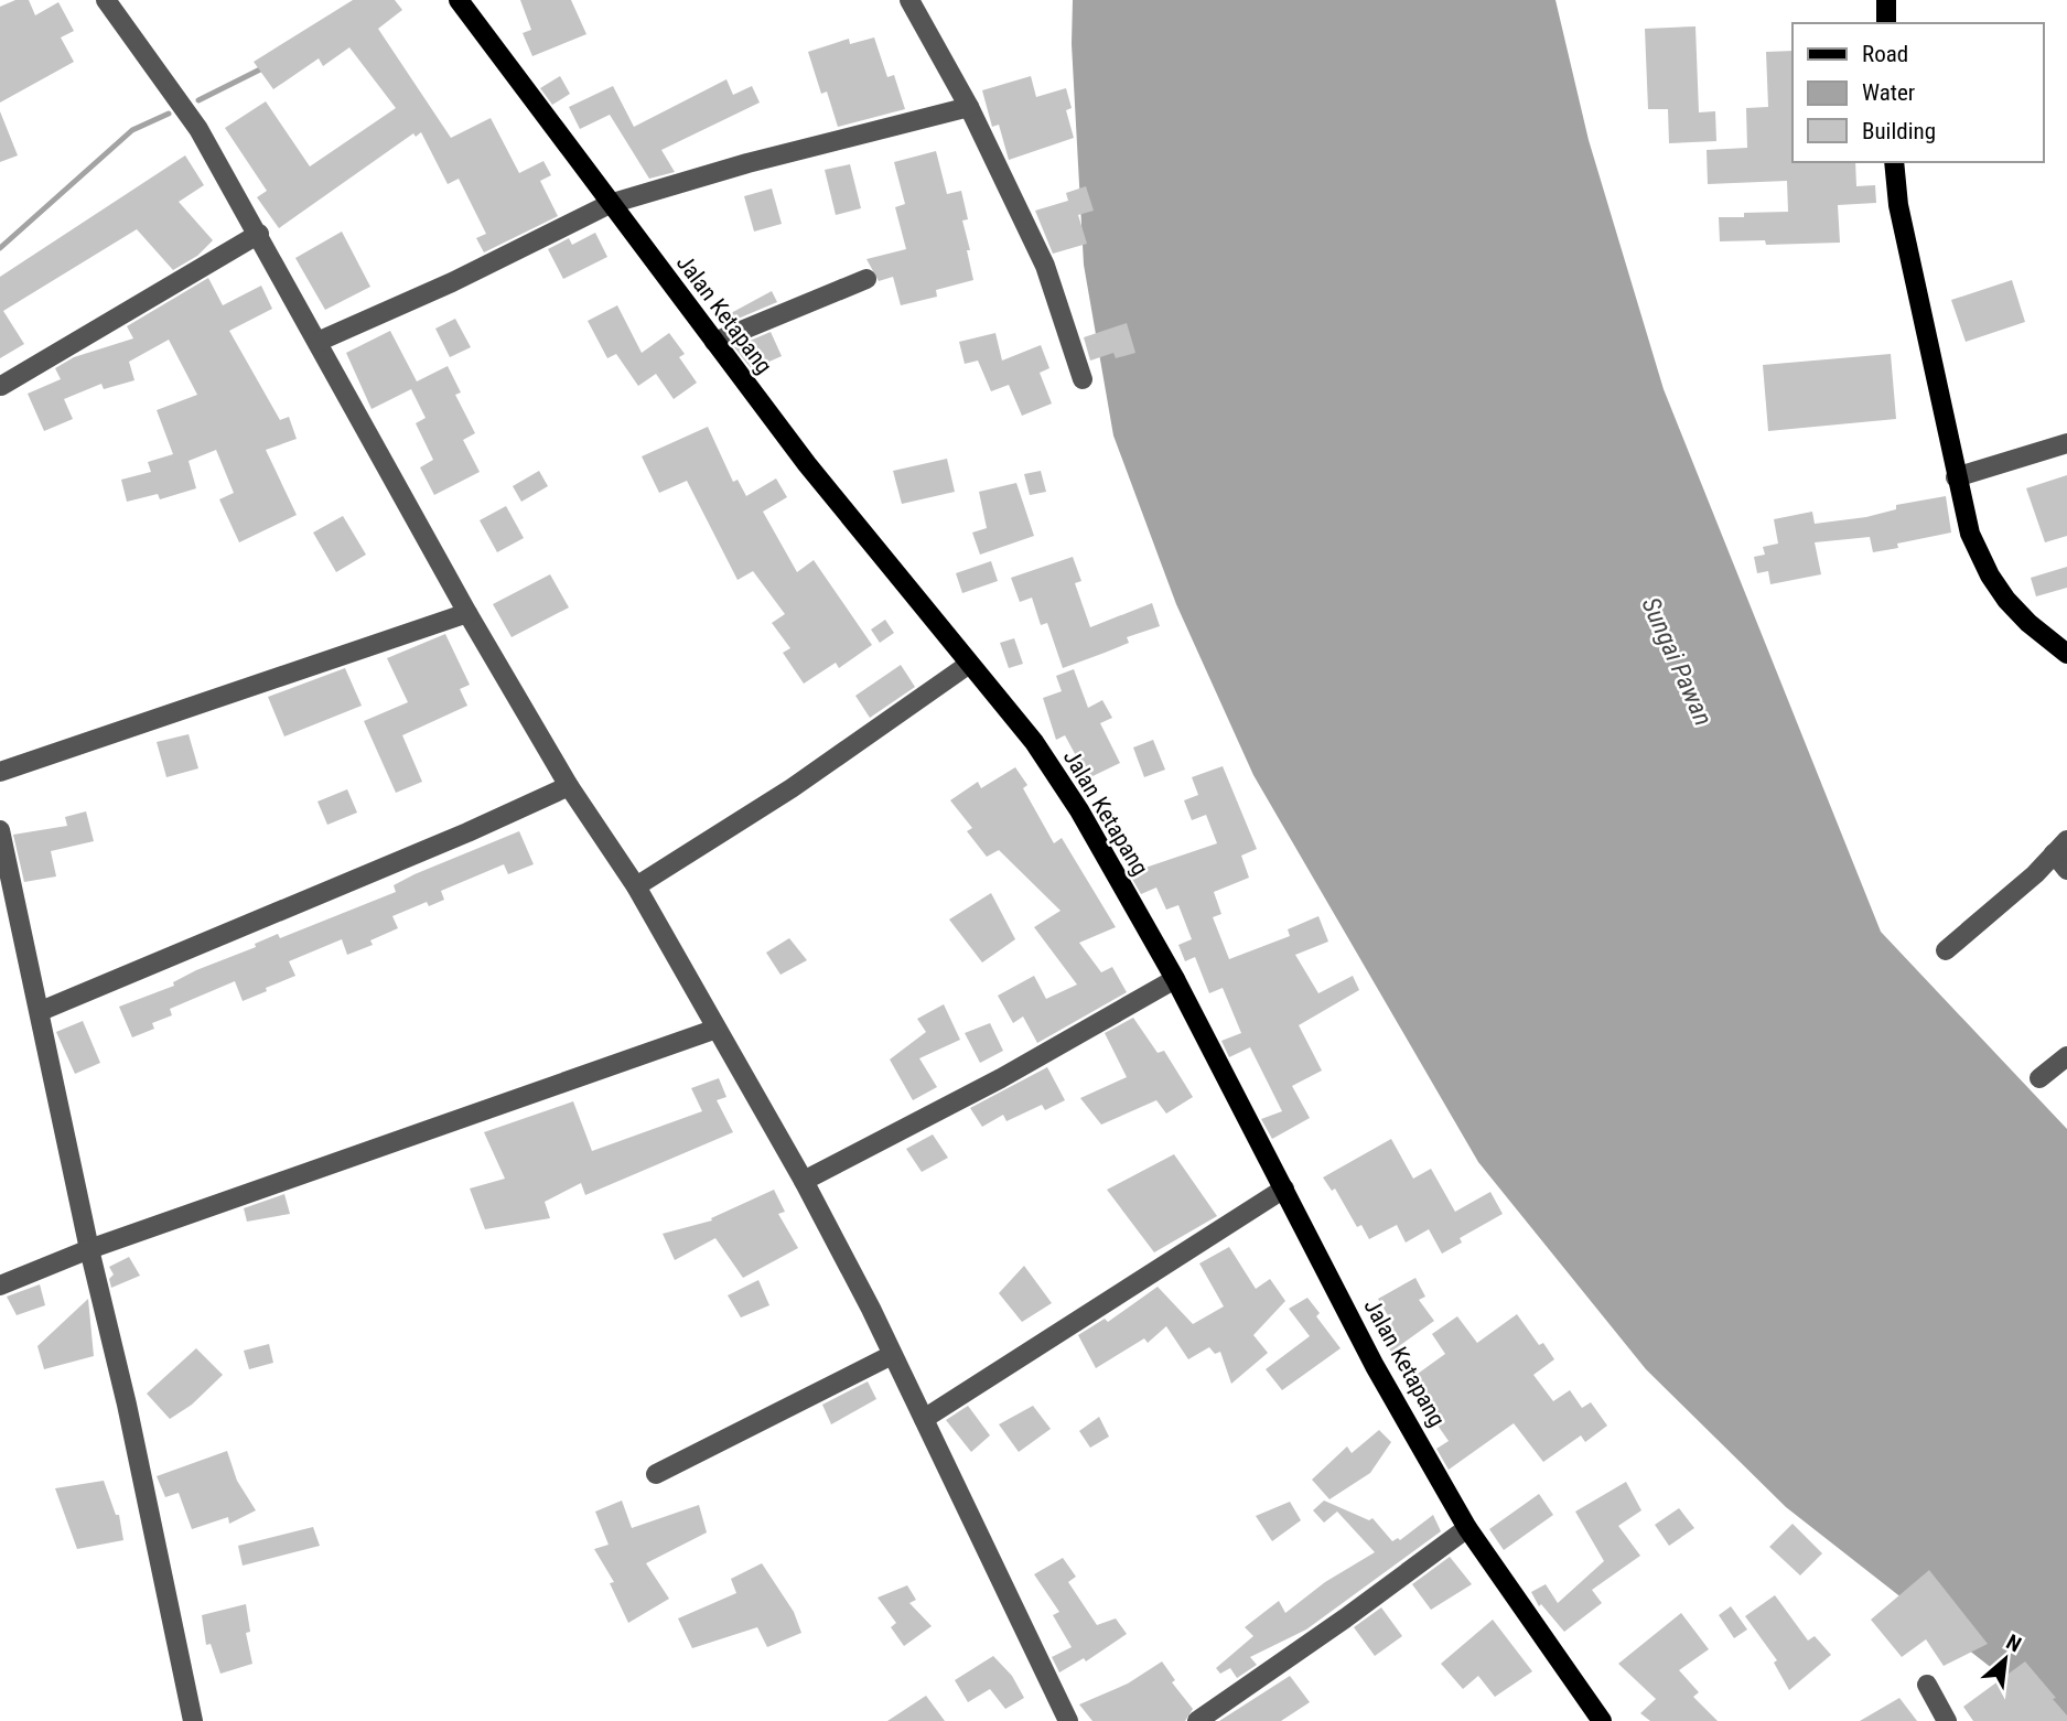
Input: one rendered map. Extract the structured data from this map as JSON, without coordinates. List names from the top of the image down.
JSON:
{
  "streets": {
    "main road": ["Jalan Ketapang"]
  },
  "water": ["Sungai Pawan"],
  "legend": ["Road", "Water", "Building"],
  "north": "top right"
}
